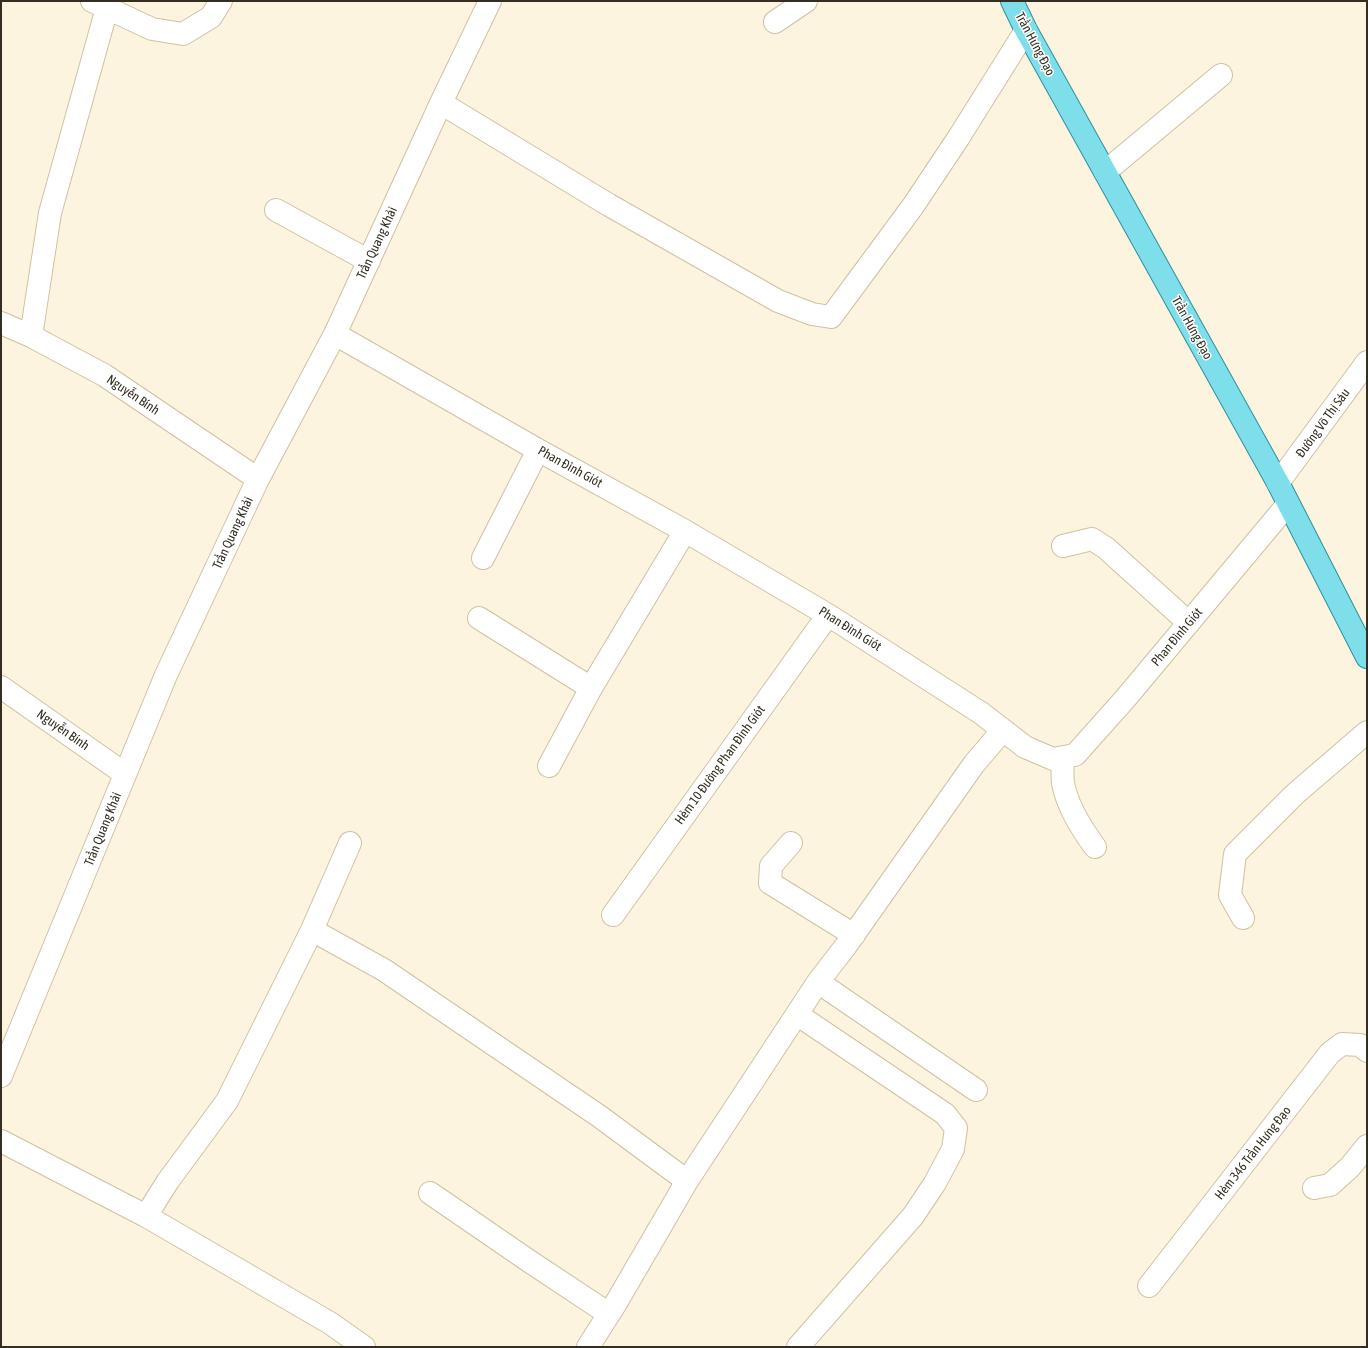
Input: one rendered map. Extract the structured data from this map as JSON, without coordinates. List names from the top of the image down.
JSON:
{
  "streets": {
    "main road": ["Trần Hưng Đạo"],
    "street": [
      "Trần Quang Khải",
      "Nguyễn Bính",
      "Đường Võ Thị Sáu",
      "Phan Đình Giót",
      "Hẻm 10 Đường Phan Đình Giót",
      "Hẻm 346 Trần Hưng Đạo"
    ]
  },
  "crossings": [
    ["Trần Hưng Đạo", "Đường Võ Thị Sáu"],
    ["Trần Hưng Đạo", "Phan Đình Giót"],
    ["Trần Quang Khải", "Nguyễn Bính"],
    ["Trần Quang Khải", "Phan Đình Giót"],
    ["Phan Đình Giót", "Hẻm 10 Đường Phan Đình Giót"]
  ]
}
